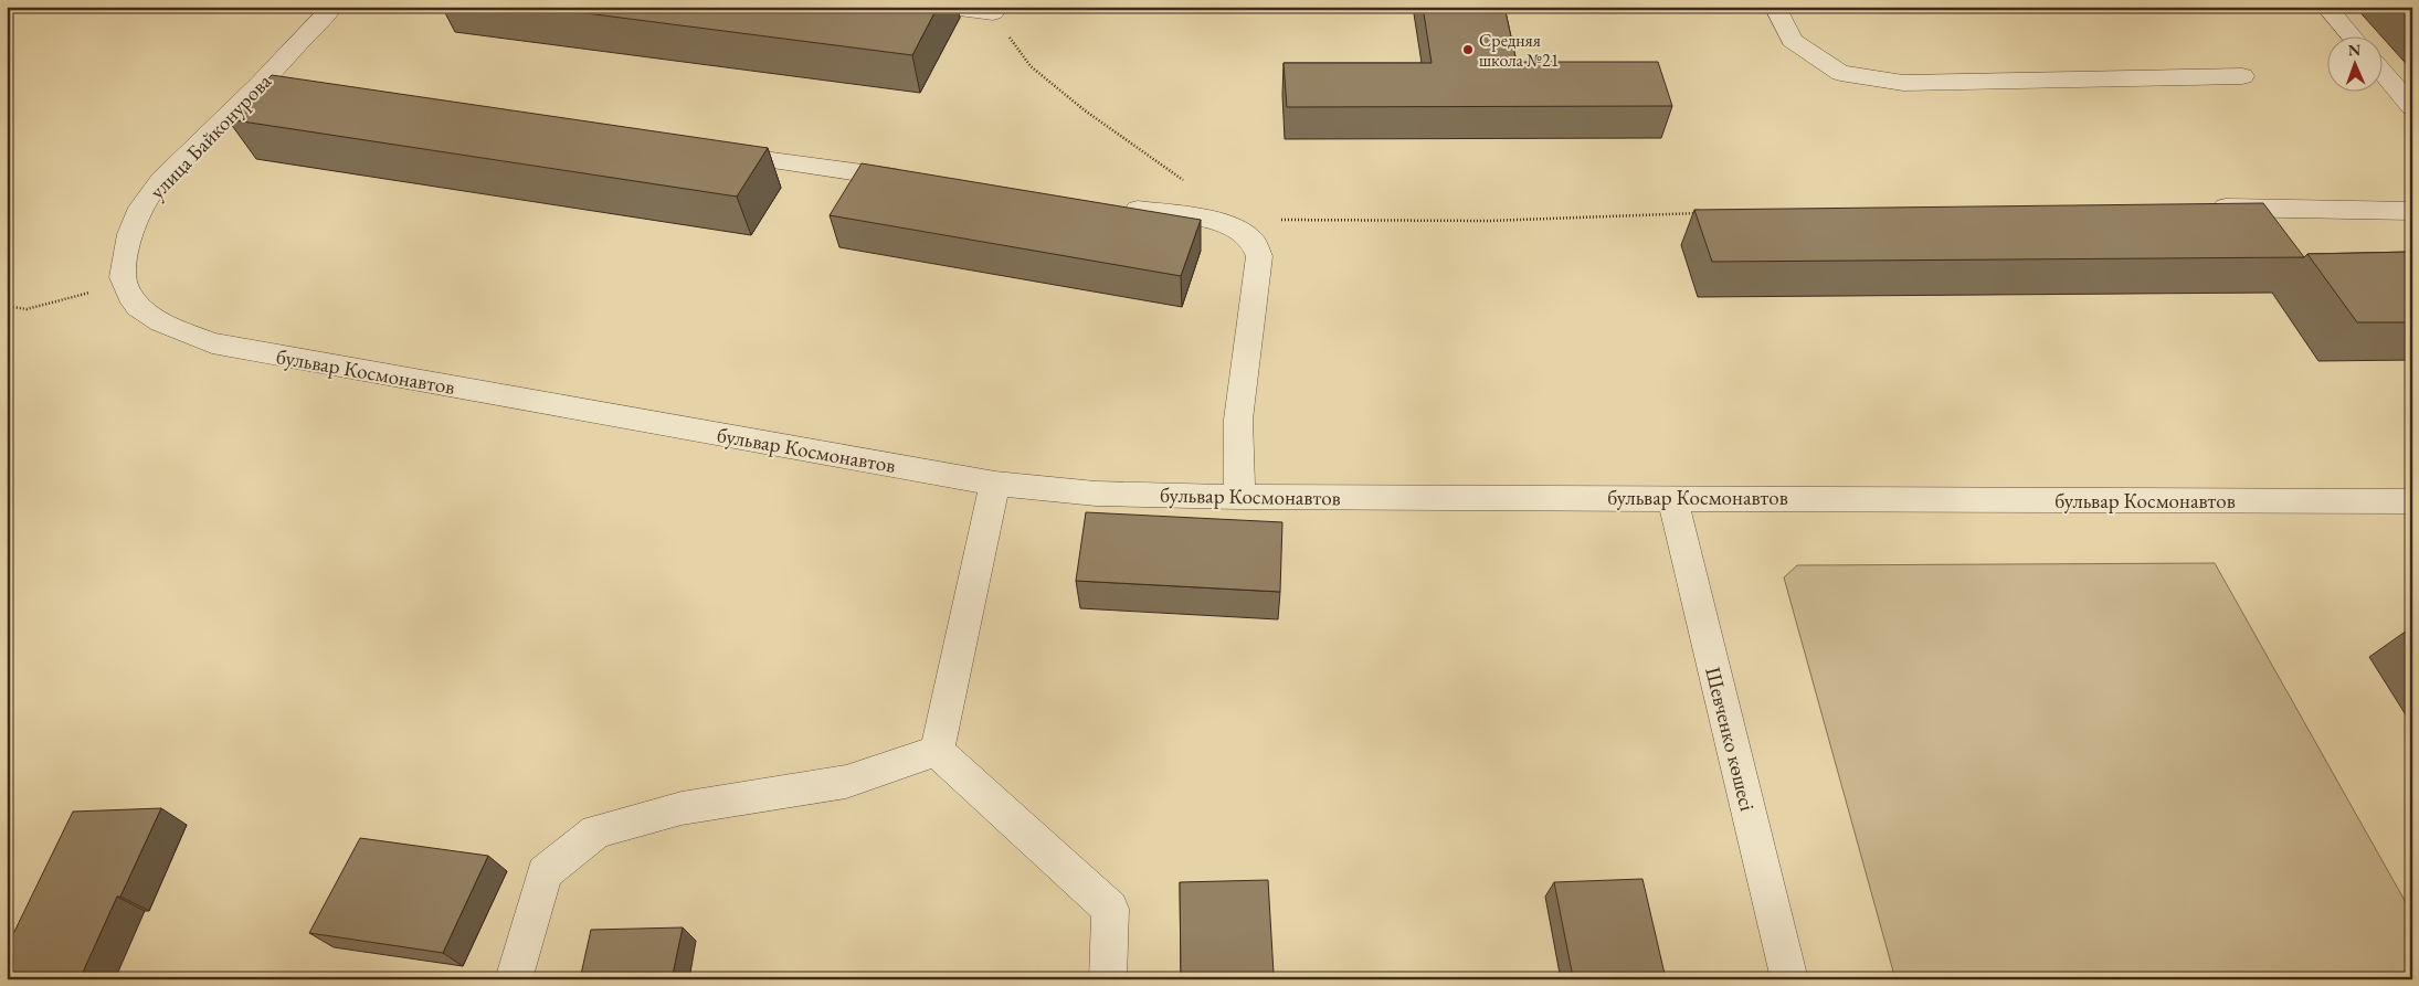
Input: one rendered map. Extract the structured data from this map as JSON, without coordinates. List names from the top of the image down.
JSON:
{
  "streets": {
    "street": ["улица Байконурова", "бульвар Космонавтов", "Шевченко көшесі"]
  },
  "crossings": [
    ["улица Байконурова", "бульвар Космонавтов"],
    ["бульвар Космонавтов", "Шевченко көшесі"]
  ],
  "places": ["Средняя школа №21"],
  "north": "top"
}
